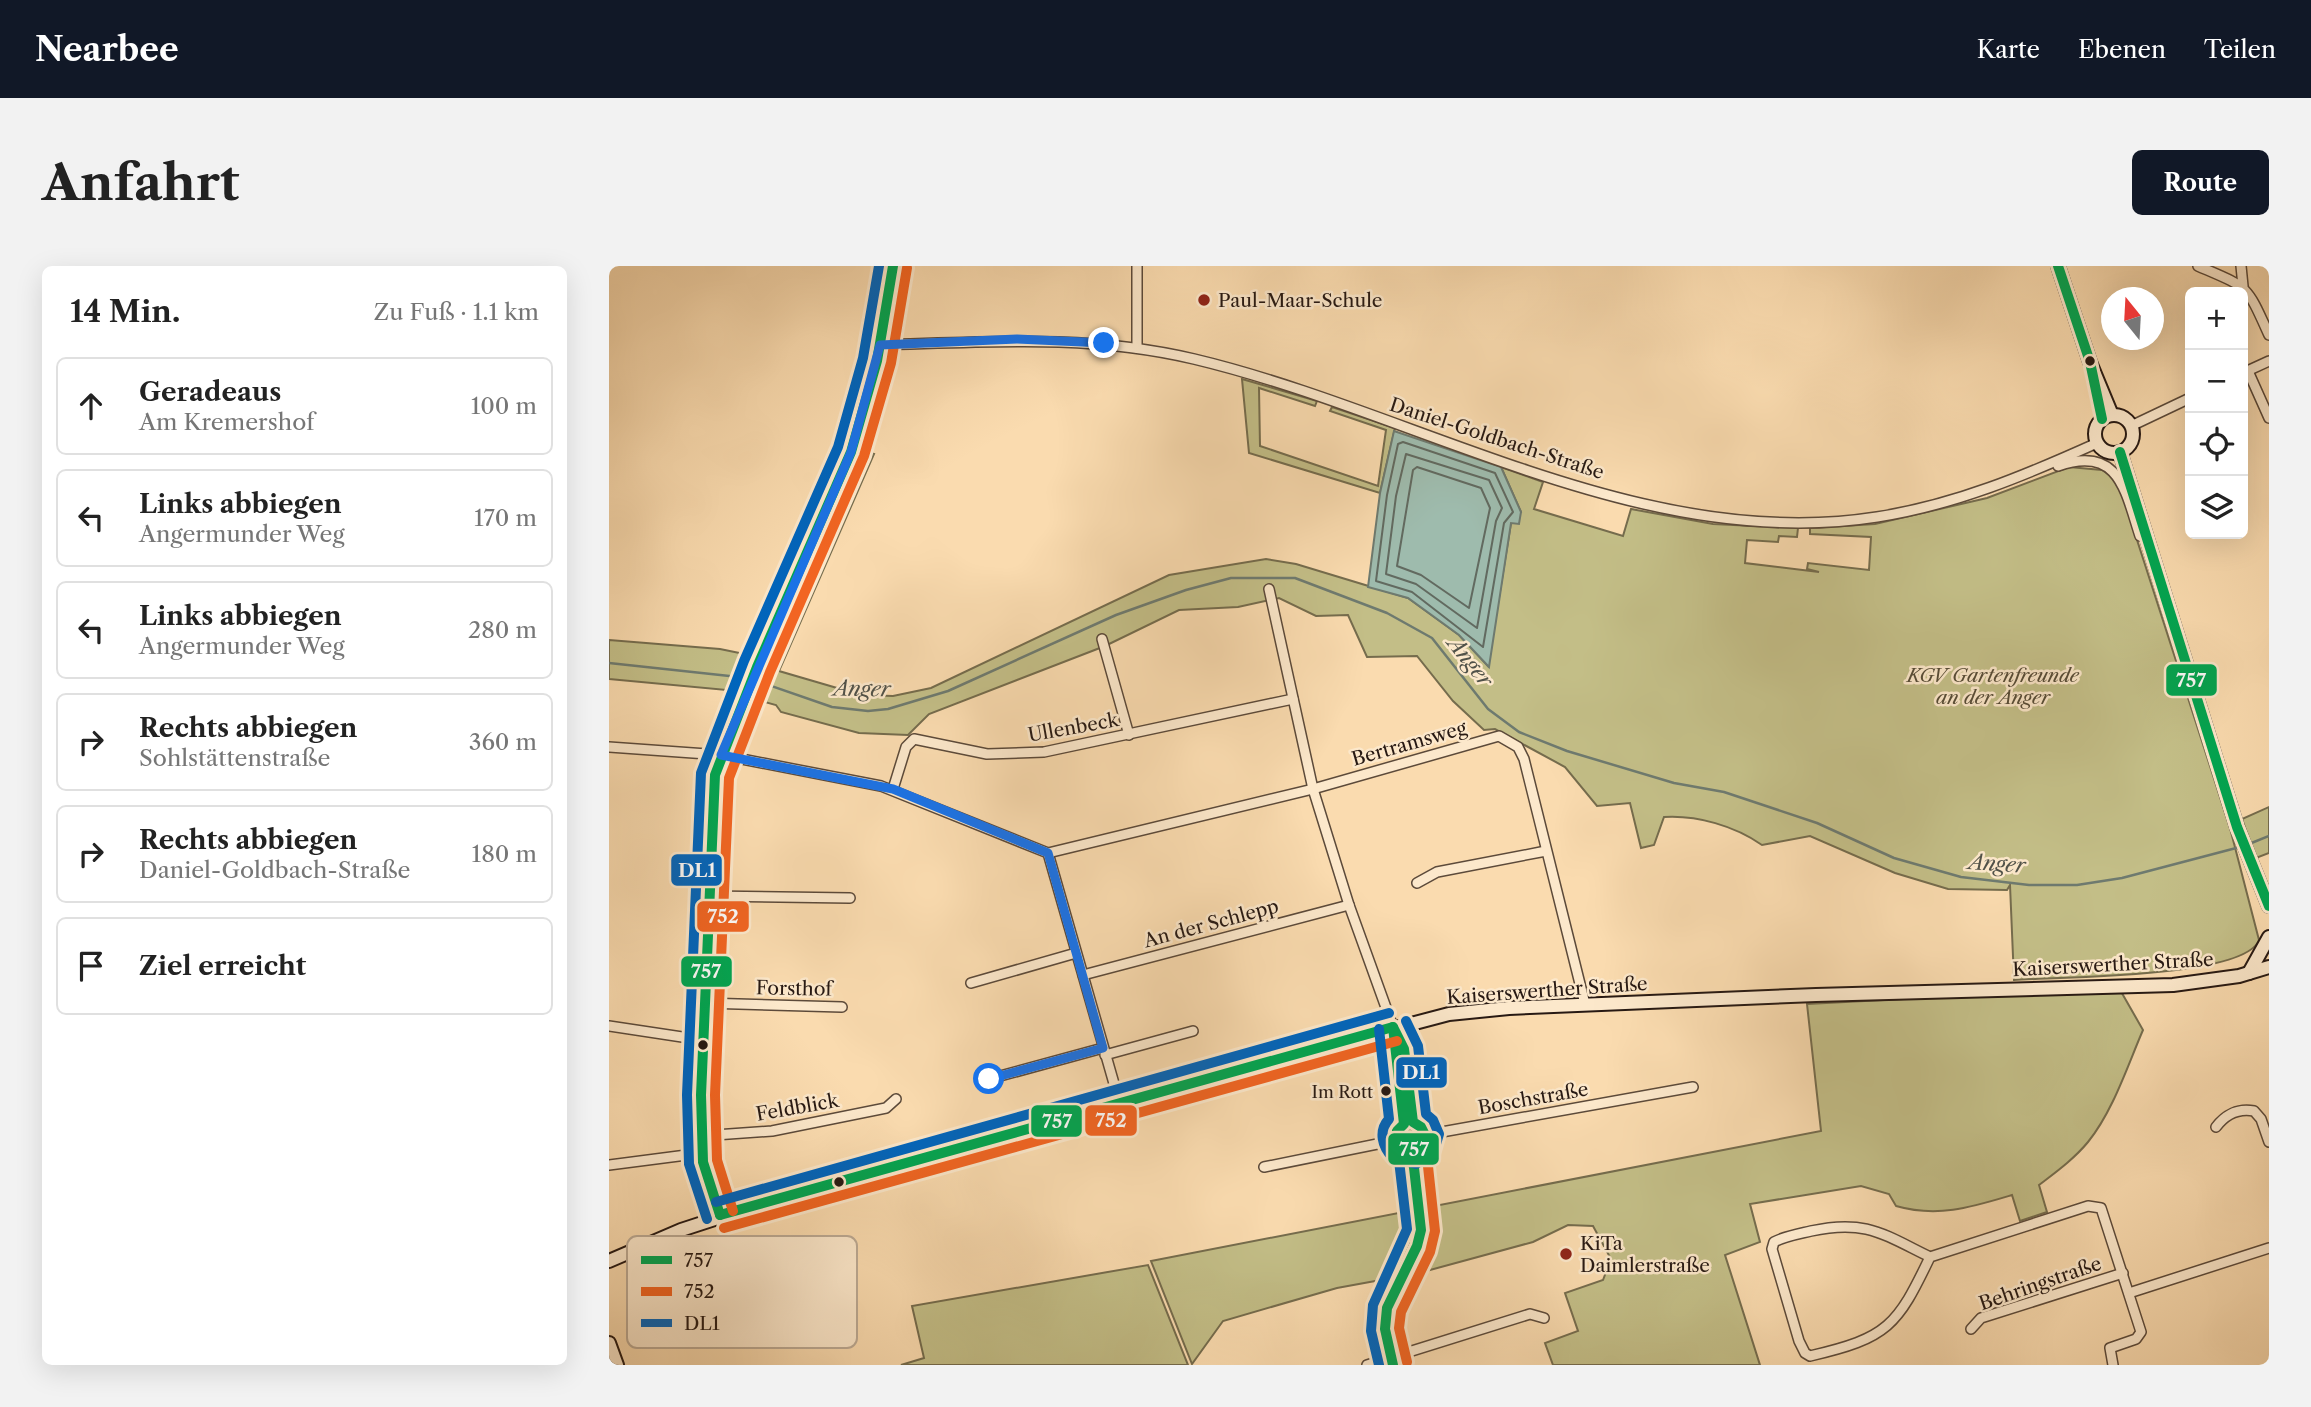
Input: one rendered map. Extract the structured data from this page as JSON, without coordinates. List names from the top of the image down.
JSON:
{
  "streets": {
    "street": [
      "Daniel-Goldbach-Straße",
      "Ullenbeck",
      "Bertramsweg",
      "An der Schlepp",
      "Kaiserswerther Straße",
      "Forsthof",
      "Boschstraße",
      "Feldblick",
      "Behringstraße"
    ]
  },
  "crossings": [
    ["Bertramsweg", "Kaiserswerther Straße"]
  ],
  "water": ["Anger"],
  "parks": ["KGV Gartenfreunde an der Anger"],
  "places": ["Paul-Maar-Schule", "Im Rott", "KiTa Daimlerstraße"],
  "lines": ["transit line 757", "transit line DL1", "transit line 752"],
  "legend": ["757", "752", "DL1"],
  "north": "top",
  "page": {
    "header": "Nearbee",
    "nav": ["Karte", "Ebenen", "Teilen"],
    "buttons": "Route",
    "title": "Anfahrt",
    "heading": ["14 Min.", "Zu Fuß · 1.1 km"],
    "map_buttons": ["+", "−"],
    "list": [
      ["Geradeaus", "Am Kremershof", "100 m"],
      ["Links abbiegen", "Angermunder Weg", "170 m"],
      ["Links abbiegen", "Angermunder Weg", "280 m"],
      ["Rechts abbiegen", "Sohlstättenstraße", "360 m"],
      ["Rechts abbiegen", "Daniel-Goldbach-Straße", "180 m"],
      "Ziel erreicht"
    ]
  }
}
